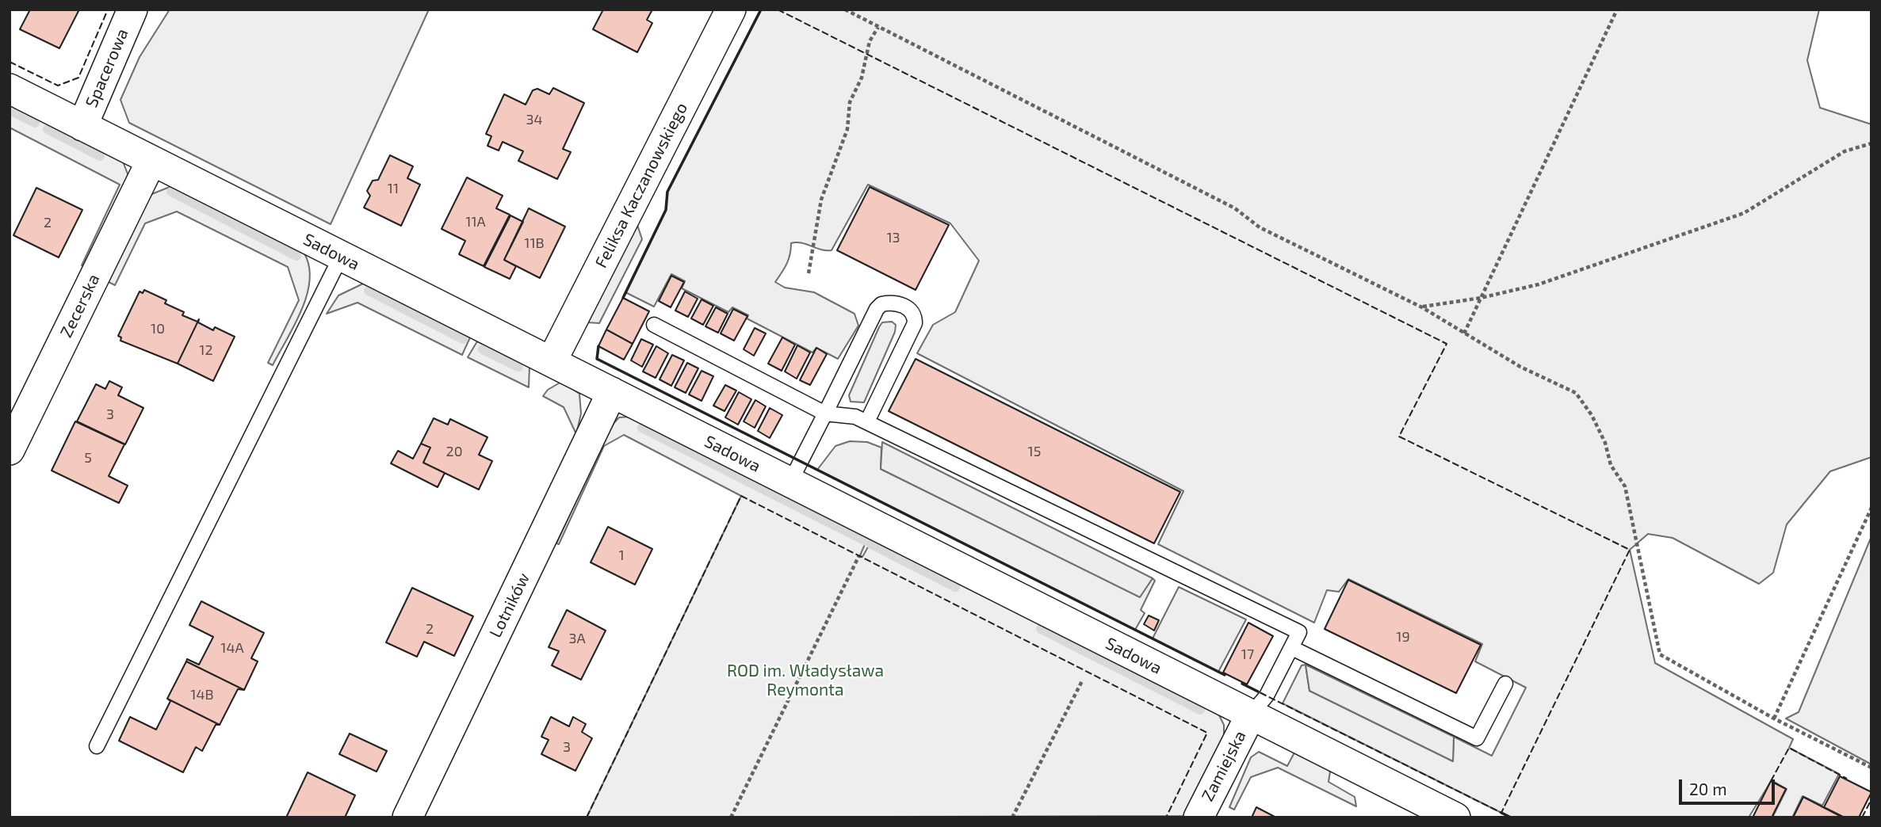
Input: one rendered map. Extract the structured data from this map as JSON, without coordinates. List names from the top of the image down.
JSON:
{
  "streets": {
    "street": [
      "Spacerowa",
      "Feliksa Kaczanowskiego",
      "Sadowa",
      "Zecerska",
      "Lotników",
      "Zamiejska"
    ]
  },
  "crossings": [
    ["Spacerowa", "Sadowa"],
    ["Feliksa Kaczanowskiego", "Sadowa"],
    ["Sadowa", "Zecerska"],
    ["Sadowa", "Lotników"],
    ["Sadowa", "Zamiejska"]
  ],
  "parks": ["ROD im. Władysława Reymonta"],
  "house_numbers": [
    "34",
    "11",
    "11A",
    "2",
    "13",
    "11B",
    "10",
    "12",
    "3",
    "20",
    "15",
    "5",
    "1",
    "2",
    "19",
    "3A",
    "14A",
    "17",
    "14B",
    "3"
  ],
  "scale_bar": "20 m"
}
